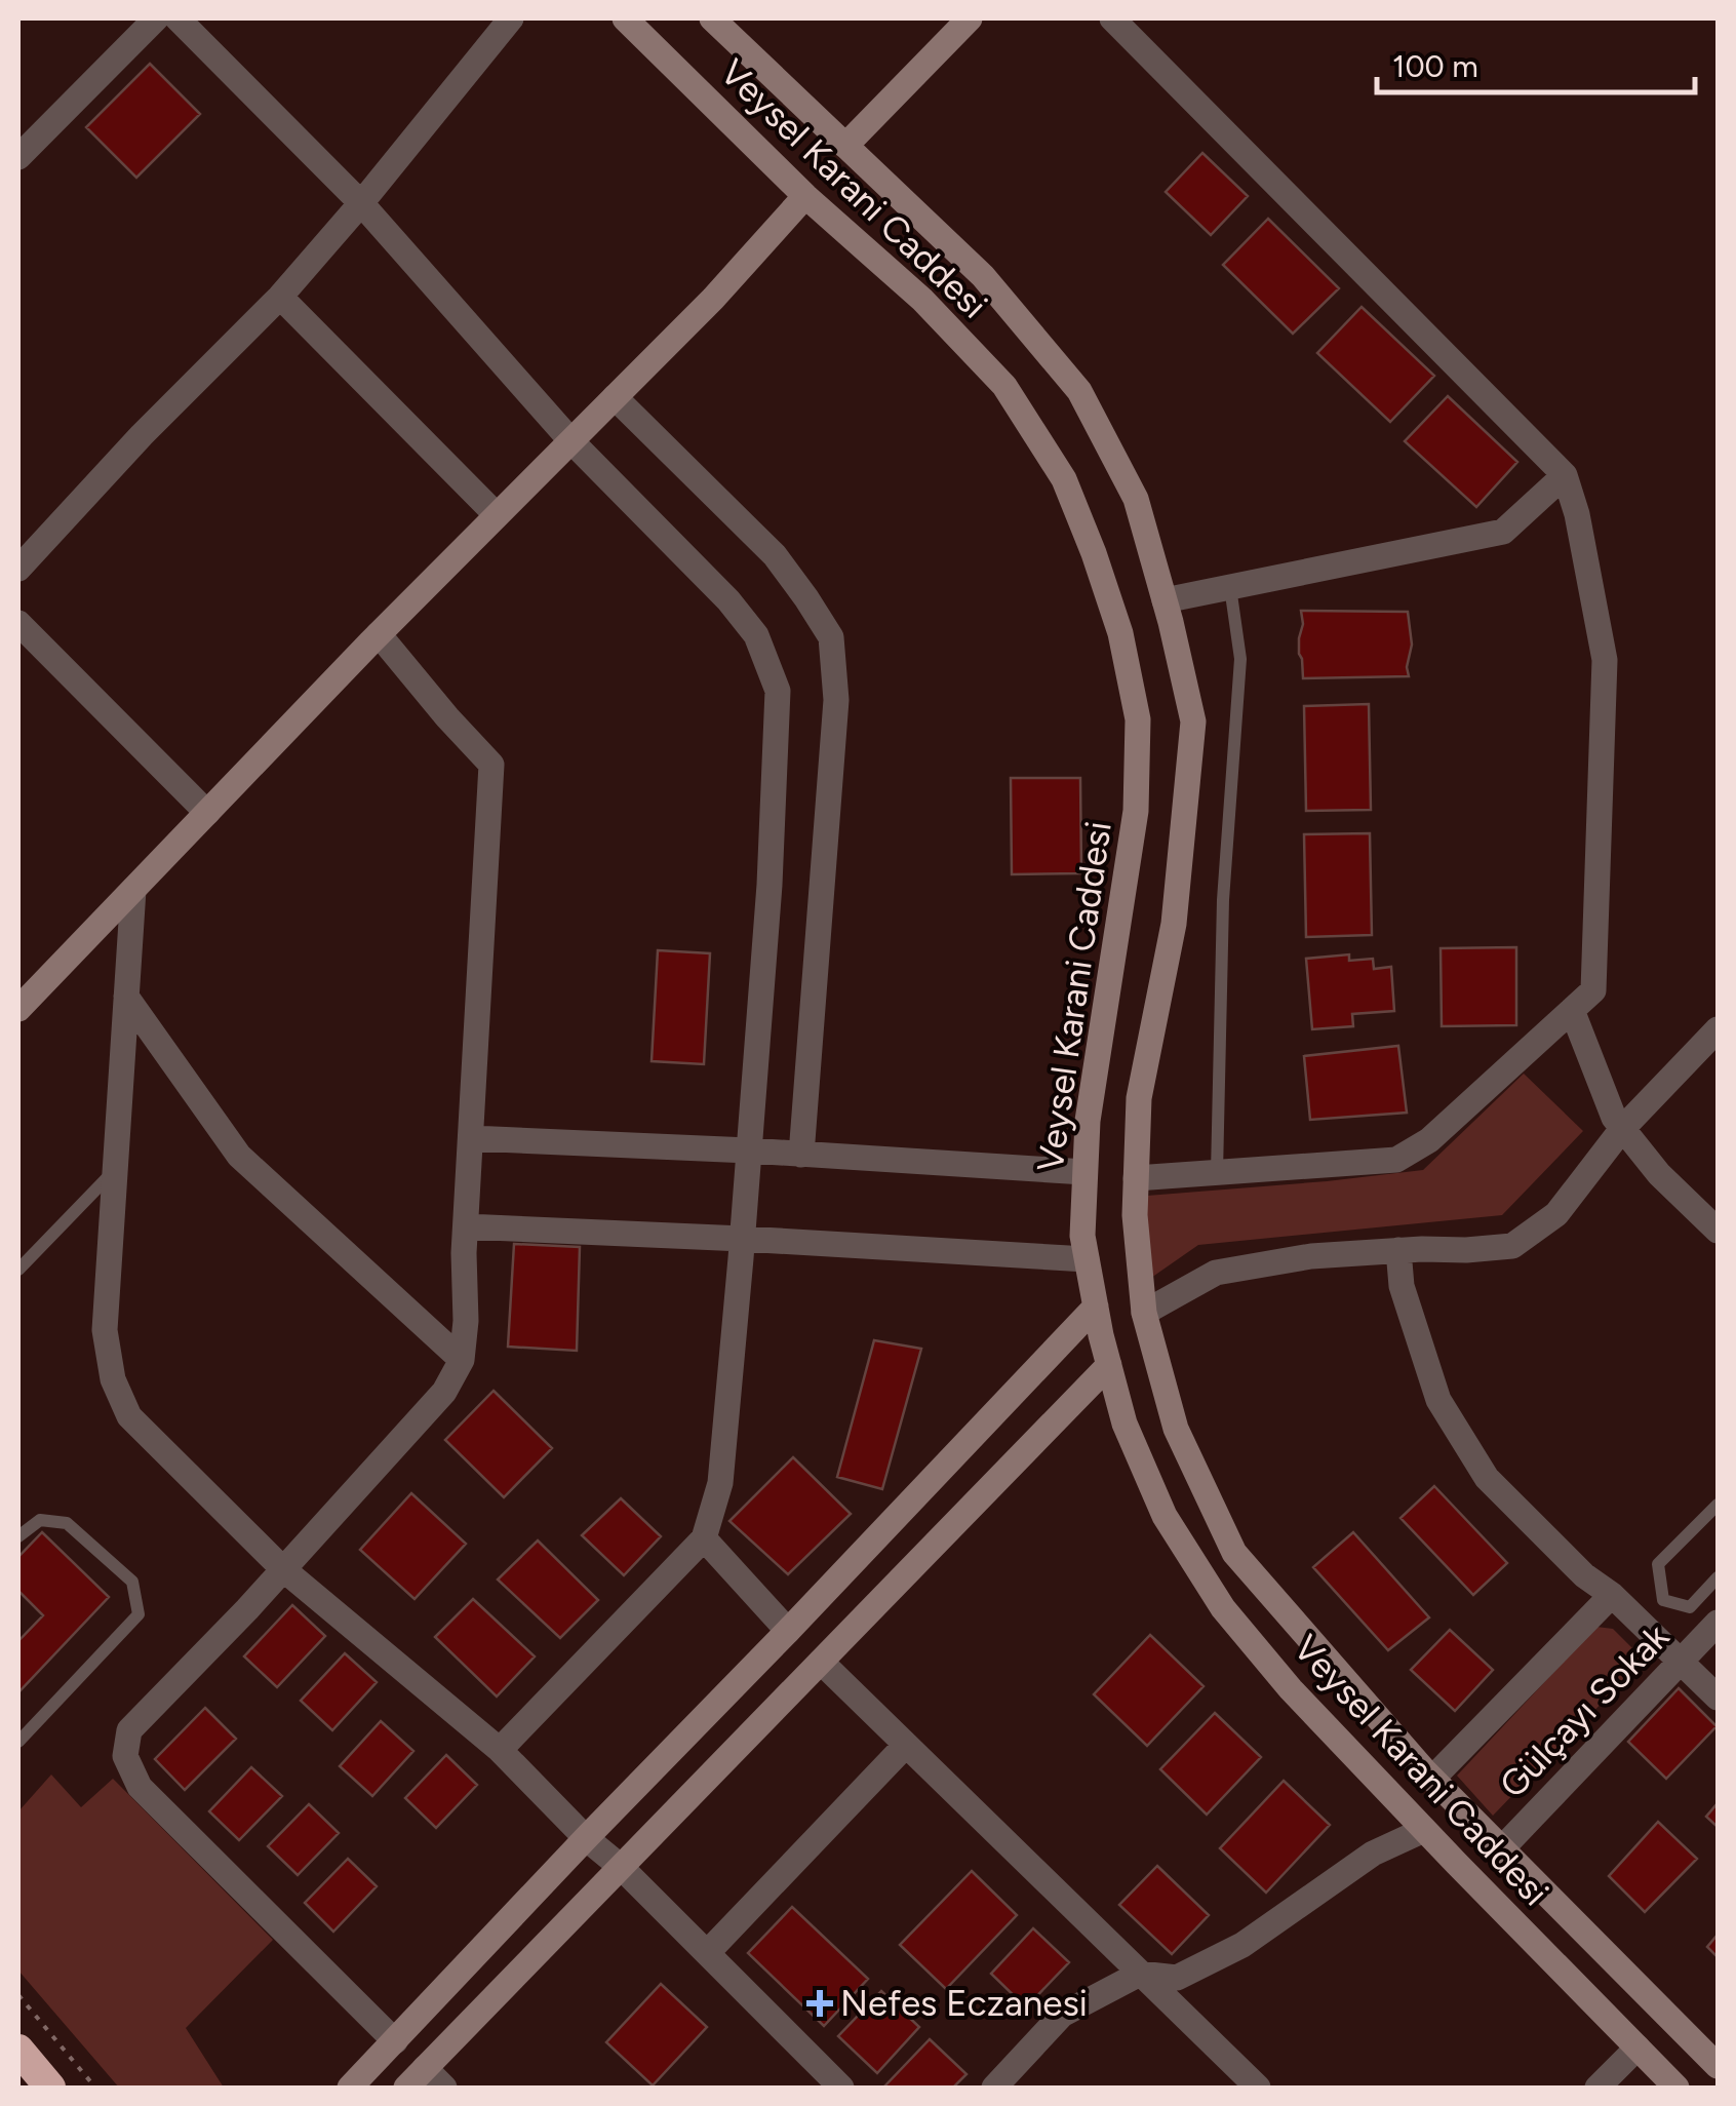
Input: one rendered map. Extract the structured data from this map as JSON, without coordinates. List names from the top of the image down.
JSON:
{
  "streets": {
    "main road": ["Veysel Karani Caddesi"],
    "street": ["Gülçayı Sokak"]
  },
  "crossings": [
    ["Veysel Karani Caddesi", "Gülçayı Sokak"]
  ],
  "places": {
    "health": ["Nefes Eczanesi"]
  },
  "scale_bar": "100 m"
}
